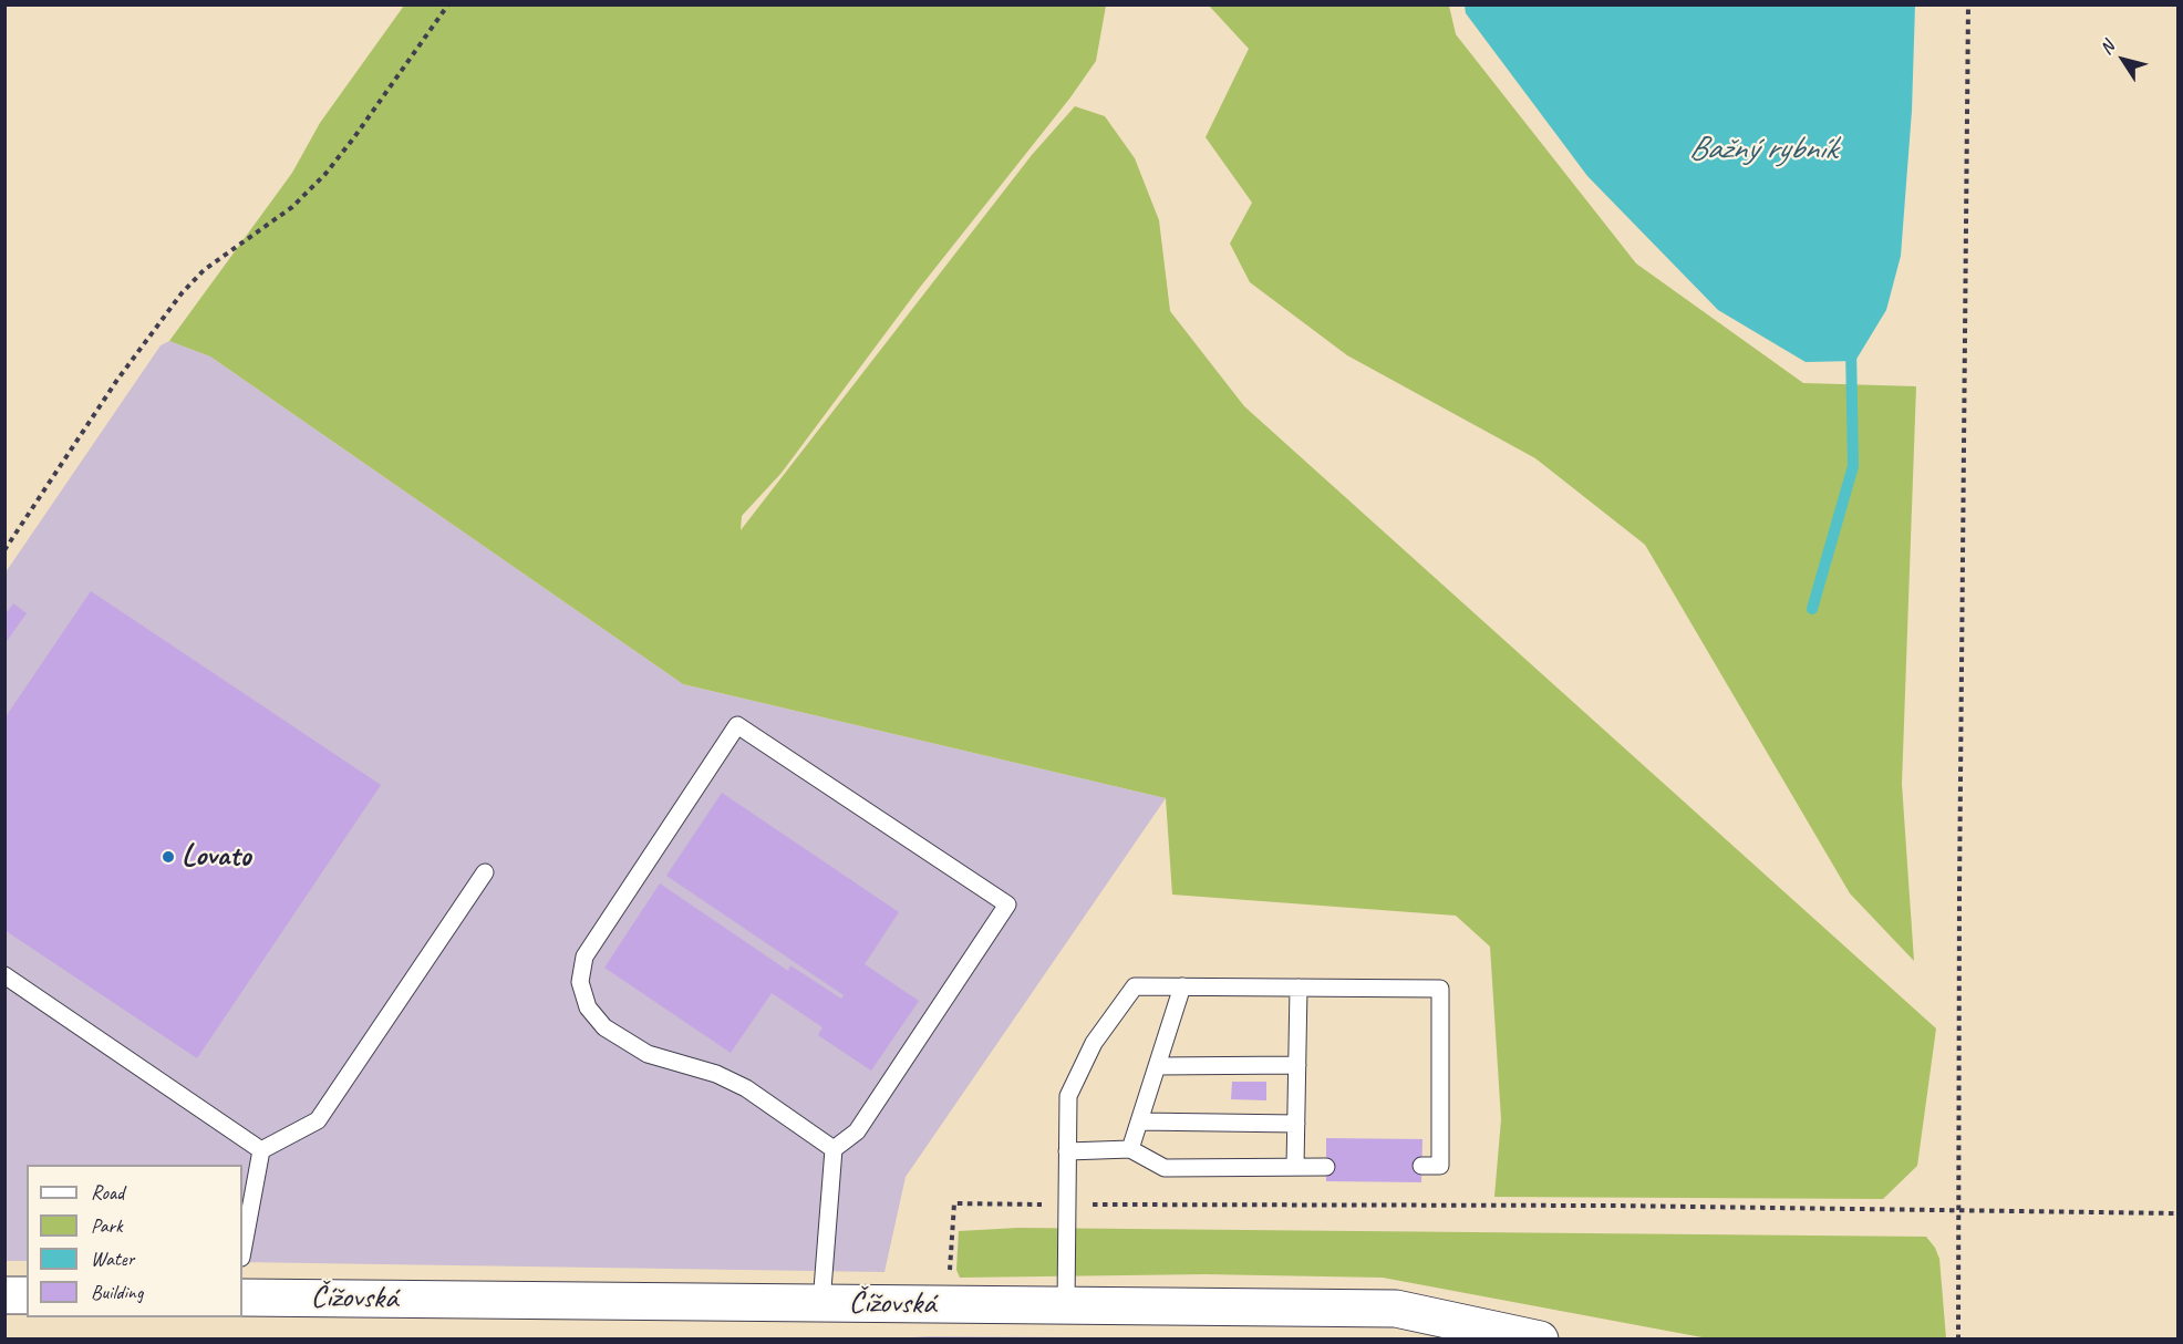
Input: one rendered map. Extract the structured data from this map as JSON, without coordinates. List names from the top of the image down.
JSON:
{
  "streets": {
    "street": ["Čížovská"]
  },
  "water": ["Bažný rybník"],
  "places": ["Lovato"],
  "legend": [
    "Road",
    "Park",
    "Water",
    "Building"
  ],
  "north": "top left"
}
